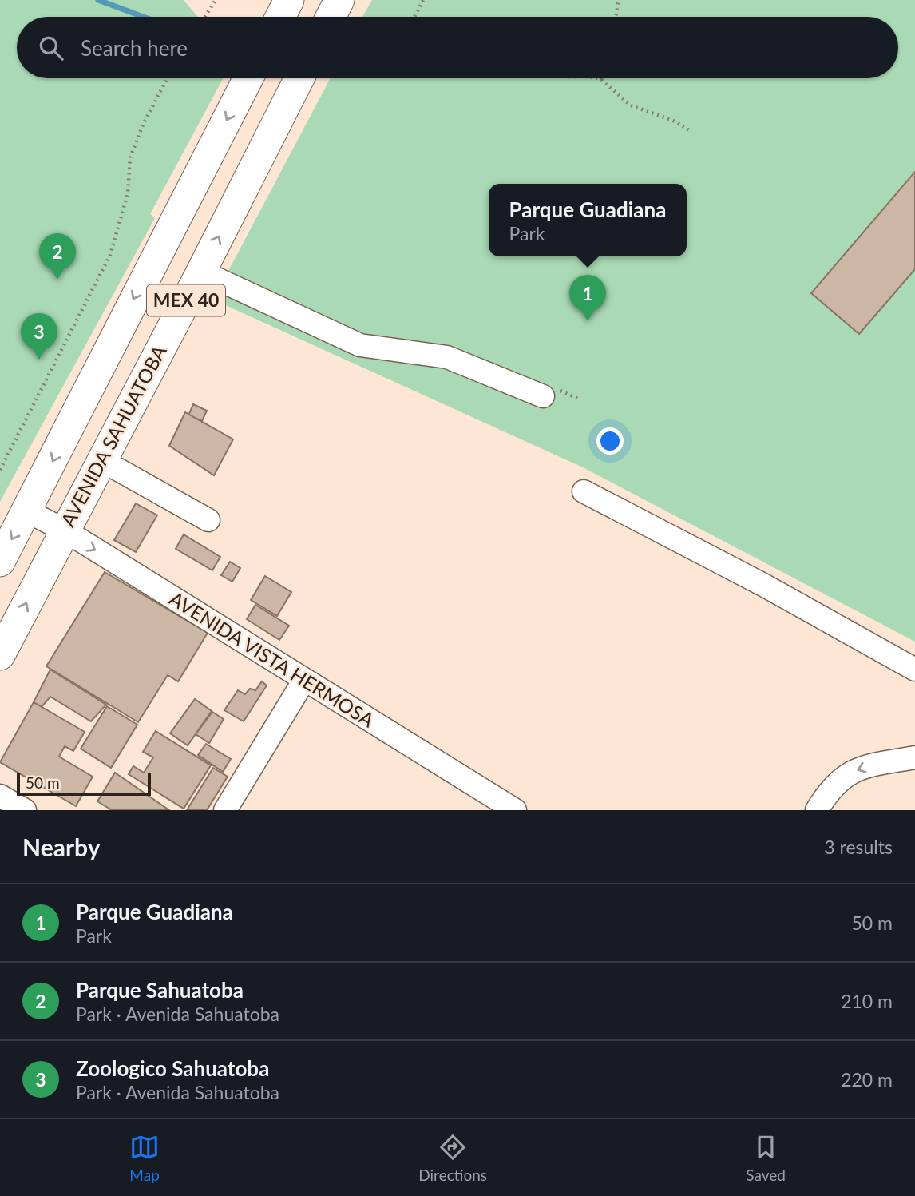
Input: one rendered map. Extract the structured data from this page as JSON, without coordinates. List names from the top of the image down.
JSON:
{
  "streets": {
    "main road": ["MEX 40", "AVENIDA SAHUATOBA"],
    "street": ["AVENIDA VISTA HERMOSA"]
  },
  "crossings": [
    ["MEX 40", "AVENIDA VISTA HERMOSA"],
    ["AVENIDA SAHUATOBA", "AVENIDA VISTA HERMOSA"]
  ],
  "scale_bar": "50 m",
  "page": {
    "search": "Search here",
    "popup": ["Parque Guadiana", "Park"],
    "pins": ["2", "1", "3"],
    "scale": "50 m",
    "heading": ["Nearby", "3 results"],
    "list": [
      {
        "mark": "1",
        "name": "Parque Guadiana",
        "note": "Park",
        "value": "50 m"
      },
      {
        "mark": "2",
        "name": "Parque Sahuatoba",
        "note": "Park · Avenida Sahuatoba",
        "value": "210 m"
      },
      {
        "mark": "3",
        "name": "Zoologico Sahuatoba",
        "note": "Park · Avenida Sahuatoba",
        "value": "220 m"
      }
    ],
    "nav": ["Map", "Directions", "Saved"]
  }
}
